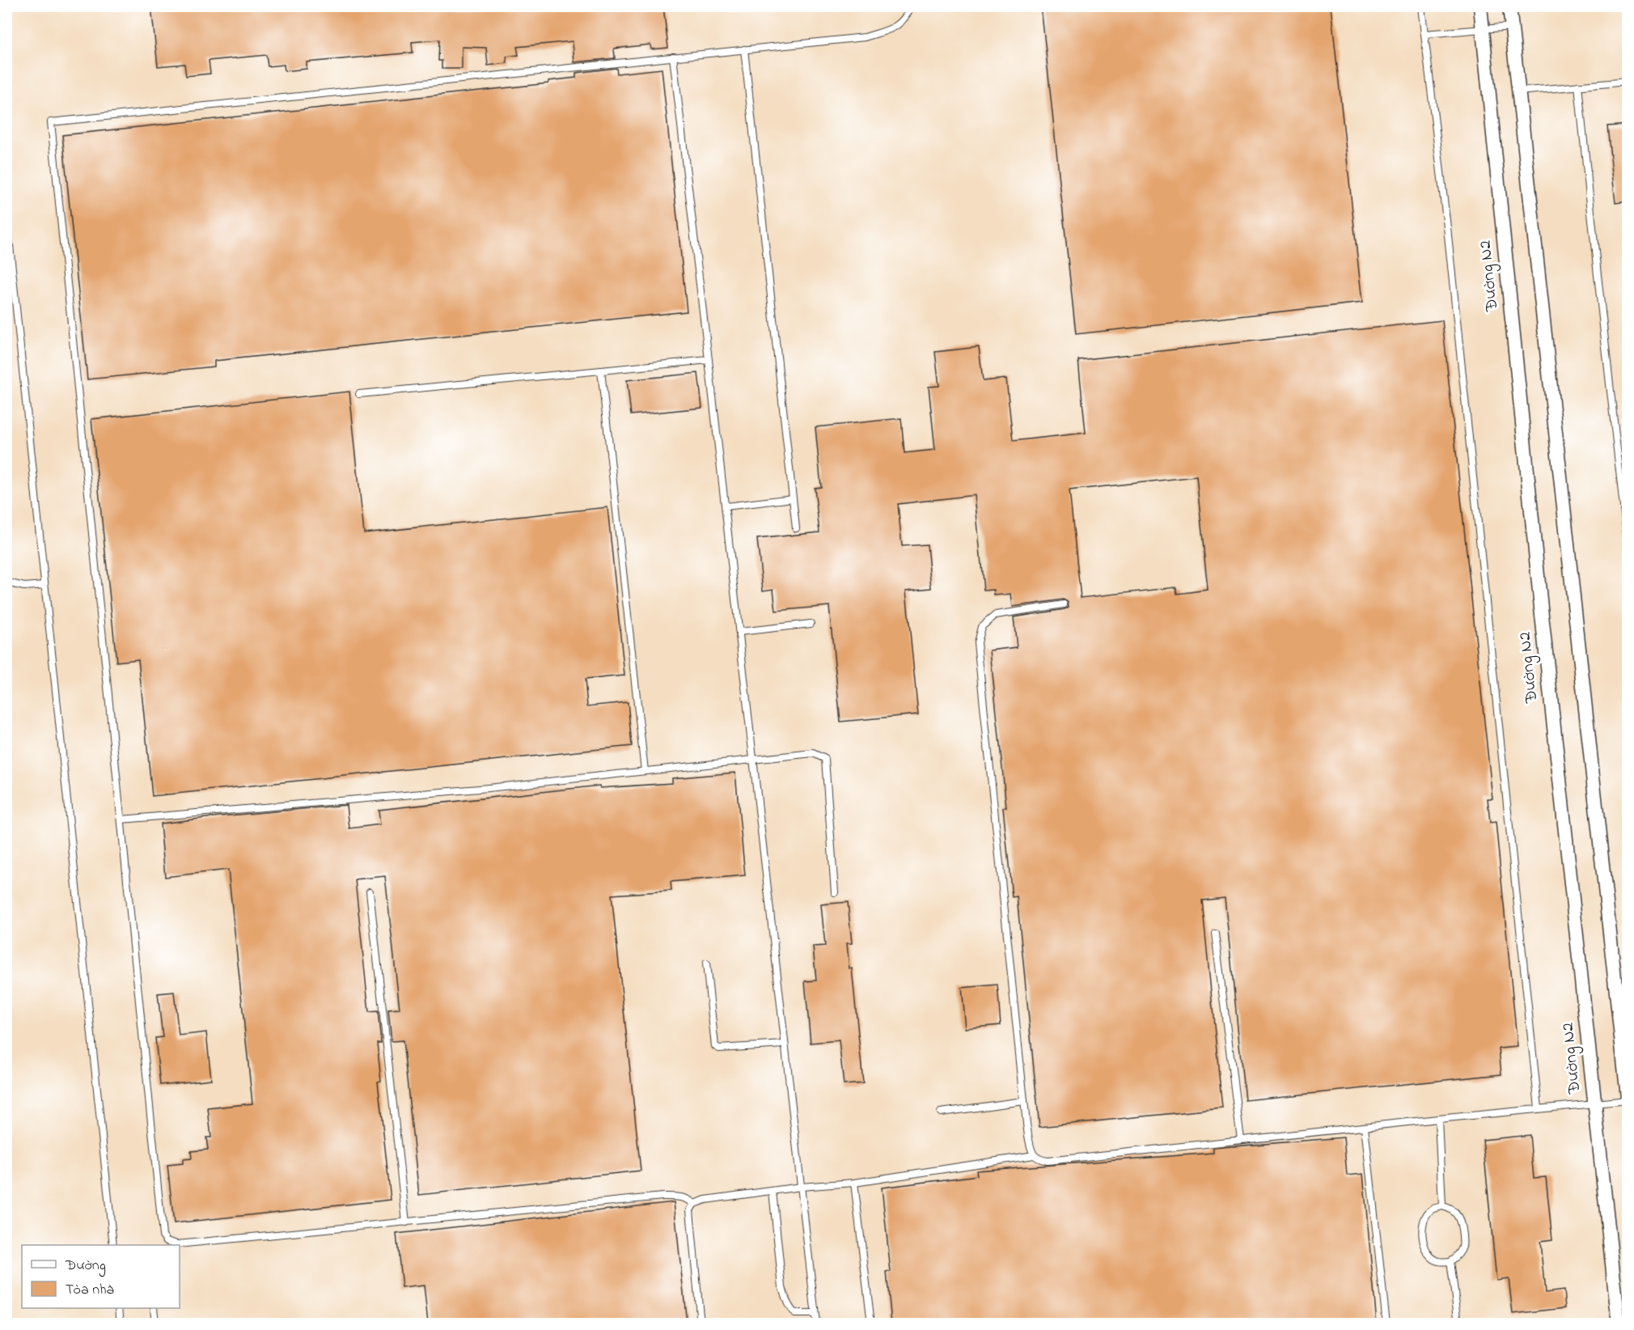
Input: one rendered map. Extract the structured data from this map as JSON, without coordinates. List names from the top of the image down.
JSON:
{
  "streets": {
    "street": ["Đường N2"]
  },
  "legend": ["Đường", "Tòa nhà"]
}
